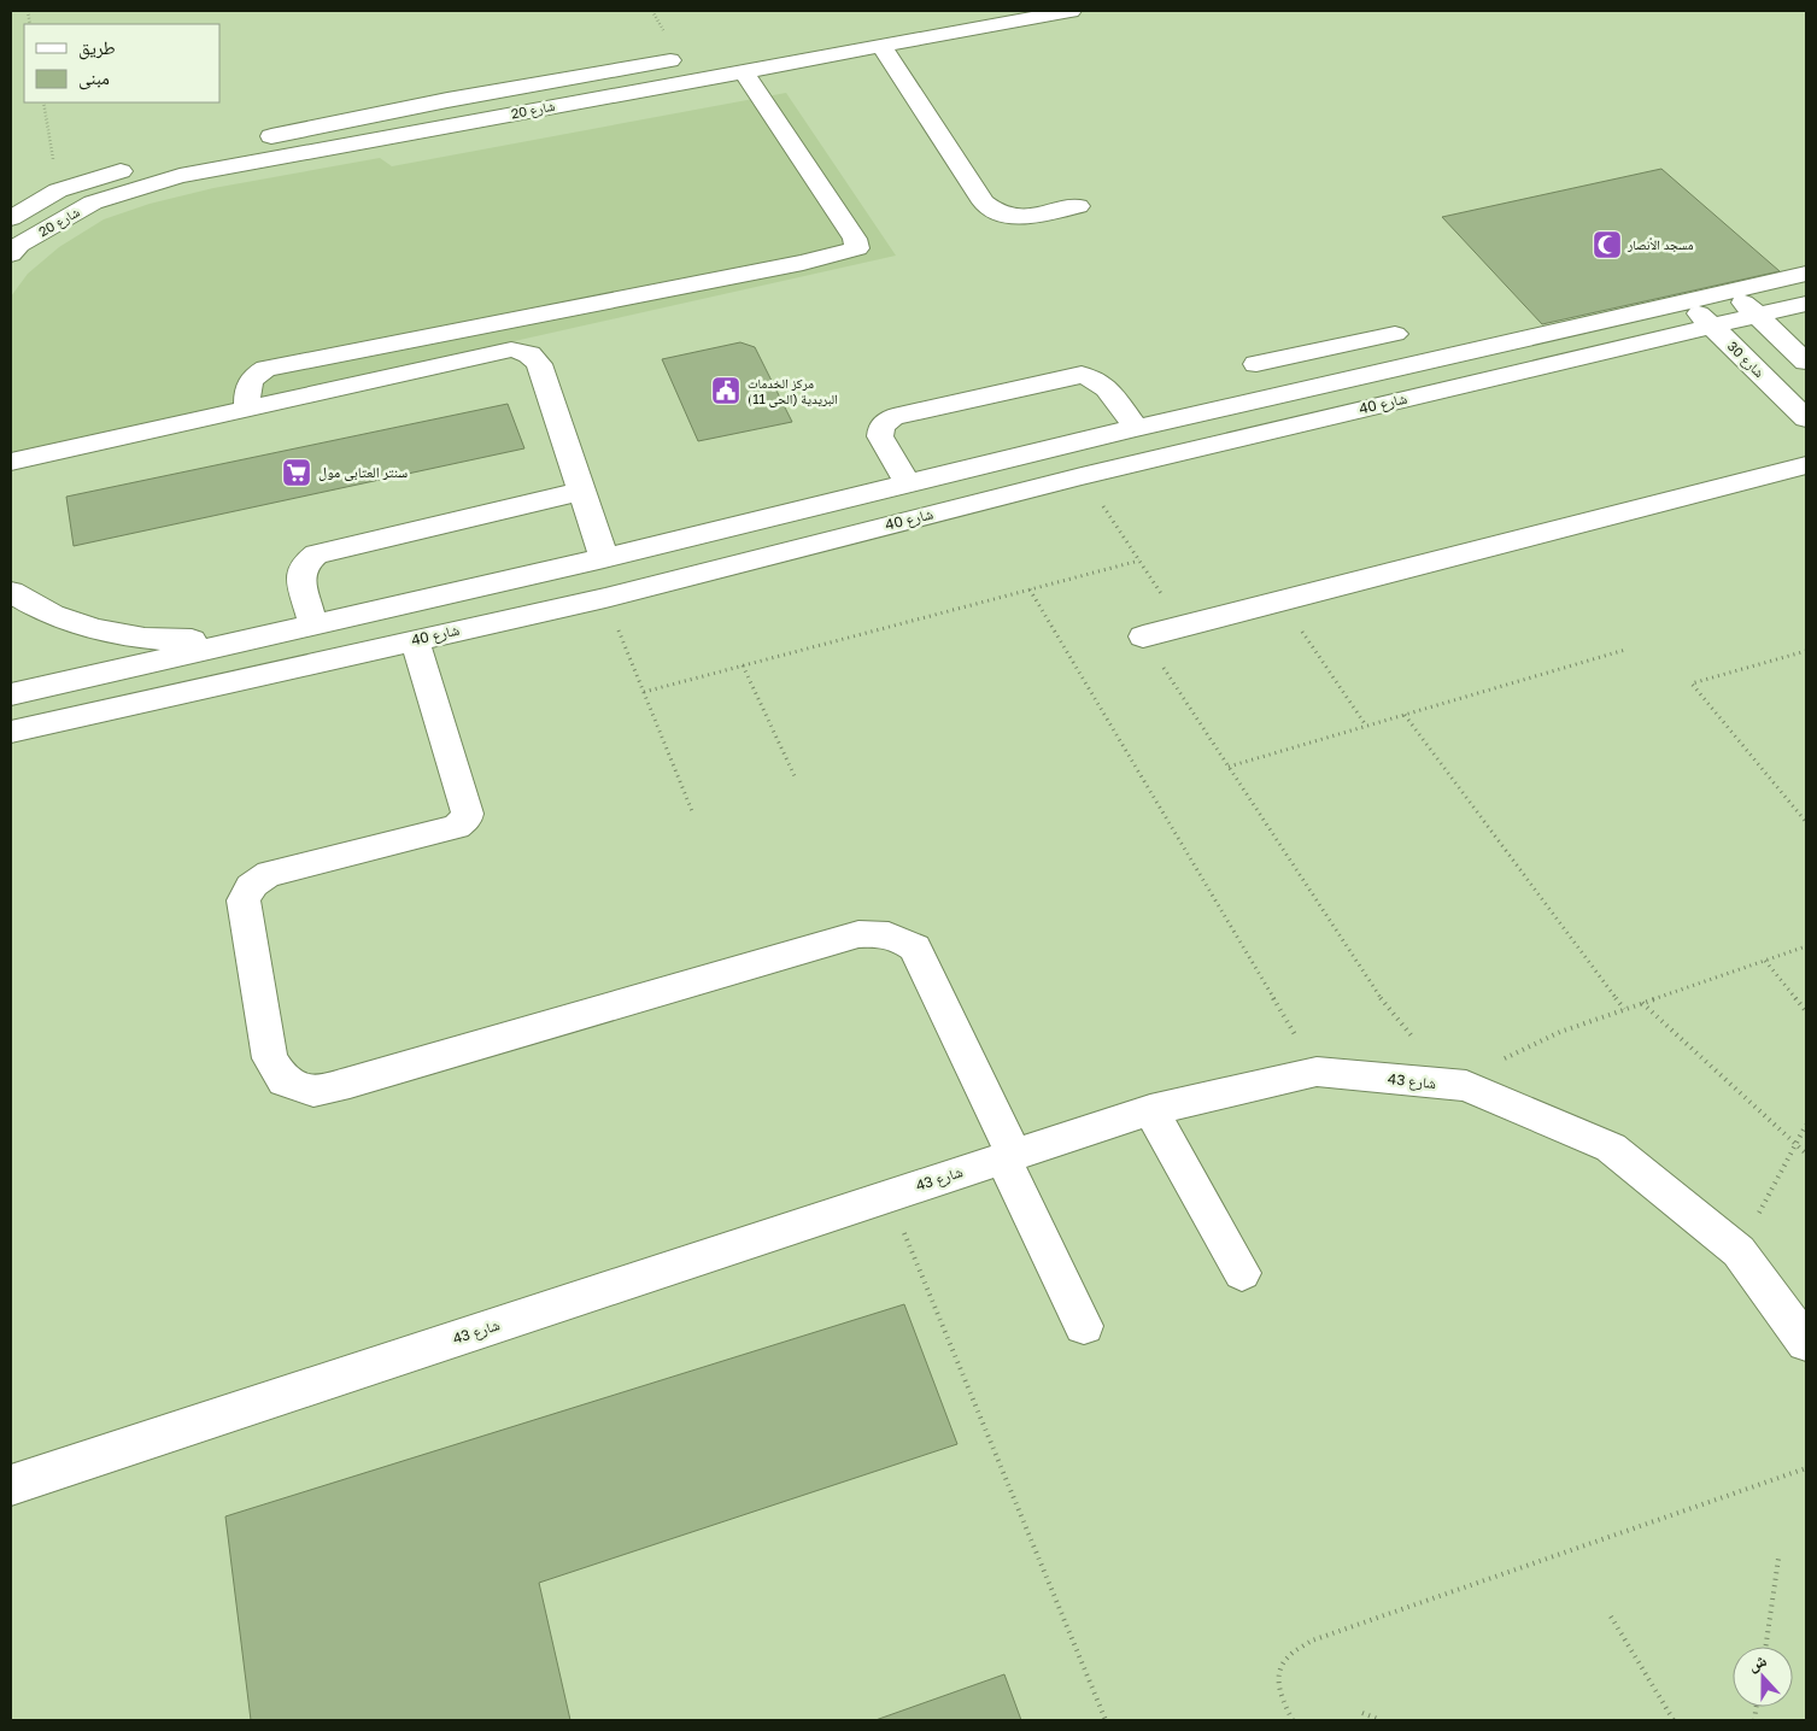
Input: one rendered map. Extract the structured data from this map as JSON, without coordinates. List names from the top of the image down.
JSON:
{
  "streets": {
    "street": [
      "شارع 20",
      "شارع 30",
      "شارع 40",
      "شارع 43"
    ]
  },
  "crossings": [
    ["شارع 30", "شارع 40"]
  ],
  "places": {
    "mosque": ["مسجد الأنصار"],
    "public building": ["مركز الخدمات البريدية (الحى 11)"],
    "supermarket": ["سنتر العتابى مول"]
  },
  "legend": ["طريق", "مبنى"],
  "north": "top"
}
